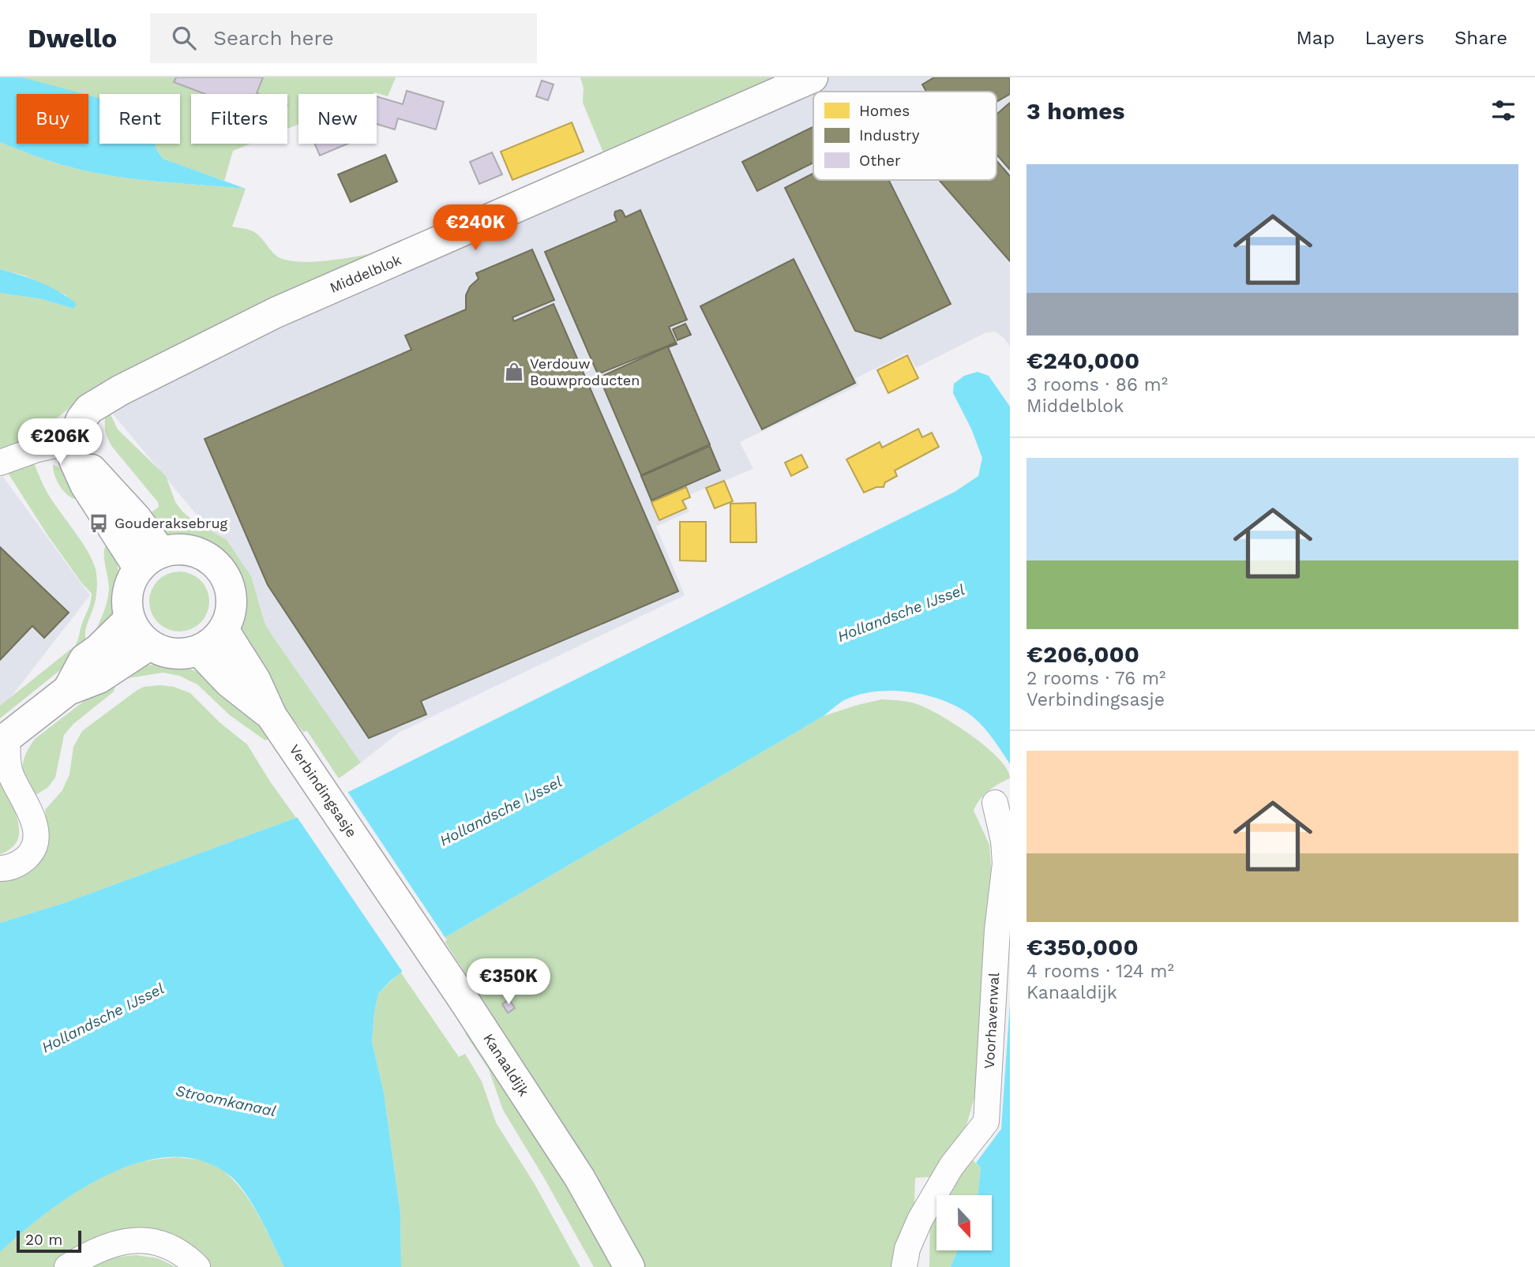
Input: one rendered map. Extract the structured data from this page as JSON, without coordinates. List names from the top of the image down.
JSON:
{
  "streets": {
    "main road": ["Middelblok", "Verbindingsasje", "Kanaaldijk"],
    "street": ["Voorhavenwal"]
  },
  "crossings": [
    ["Verbindingsasje", "Kanaaldijk"]
  ],
  "water": ["Hollandsche IJssel", "Stroomkanaal"],
  "places": {
    "shop": ["Verdouw Bouwproducten"],
    "bus stop": ["Gouderaksebrug"]
  },
  "legend": ["Homes", "Industry", "Other"],
  "scale_bar": "20 m",
  "north": "bottom",
  "page": {
    "header": "Dwello",
    "search": "Search here",
    "nav": ["Map", "Layers", "Share"],
    "heading": "3 homes",
    "chip": [
      "Buy",
      "Rent",
      "Filters",
      "New"
    ],
    "list": [
      {
        "name": "€240,000",
        "note": "3 rooms · 86 m² · Middelblok"
      },
      {
        "name": "€206,000",
        "note": "2 rooms · 76 m² · Verbindingsasje"
      },
      {
        "name": "€350,000",
        "note": "4 rooms · 124 m² · Kanaaldijk"
      }
    ],
    "price": ["€240K", "€206K", "€350K"],
    "scale": "20 m"
  }
}
